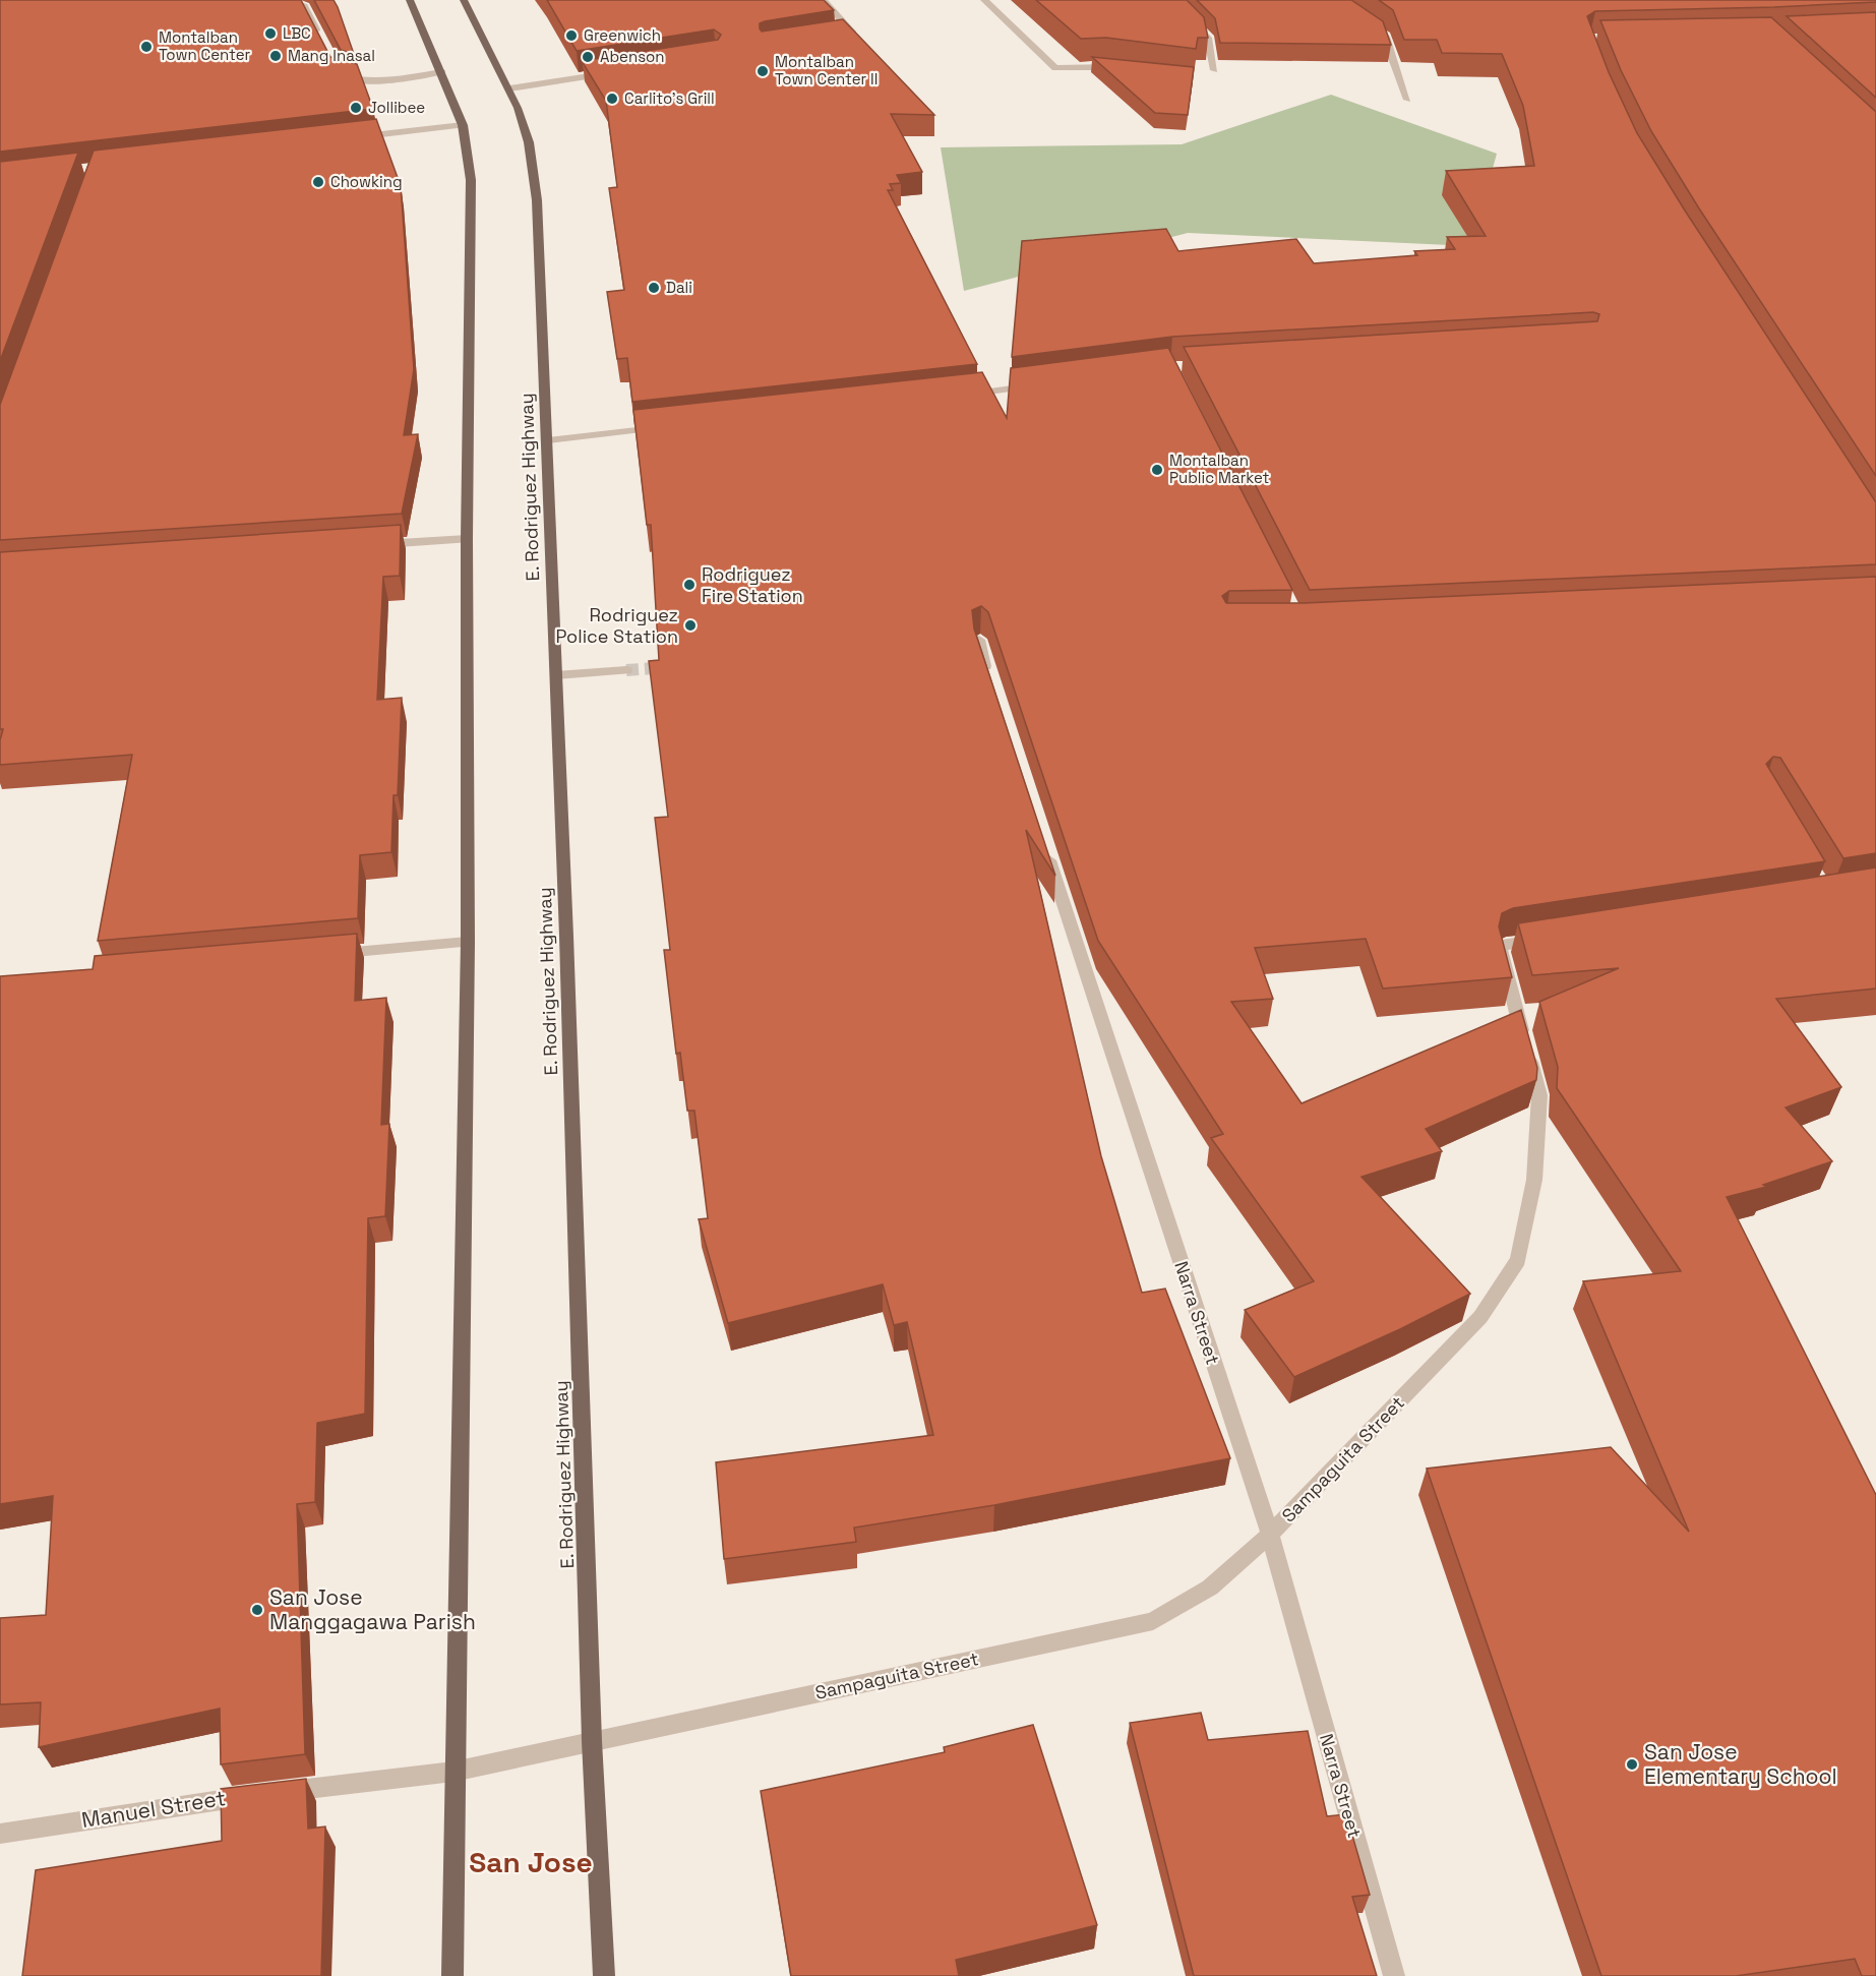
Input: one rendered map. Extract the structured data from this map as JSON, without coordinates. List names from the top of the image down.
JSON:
{
  "streets": {
    "main road": ["E. Rodriguez Highway"],
    "street": ["Narra Street", "Sampaguita Street", "Manuel Street"]
  },
  "crossings": [
    ["E. Rodriguez Highway", "Sampaguita Street"],
    ["Narra Street", "Sampaguita Street"],
    ["Sampaguita Street", "Manuel Street"]
  ],
  "districts": ["San Jose"],
  "places": [
    "LBC",
    "Greenwich",
    "Montalban Town Center",
    "Mang Inasal",
    "Abenson",
    "Montalban Town Center II",
    "Carlito's Grill",
    "Jollibee",
    "Chowking",
    "Dali",
    "Montalban Public Market",
    "Rodriguez Fire Station",
    "Rodriguez Police Station",
    "San Jose Manggagawa Parish",
    "San Jose Elementary School"
  ]
}
